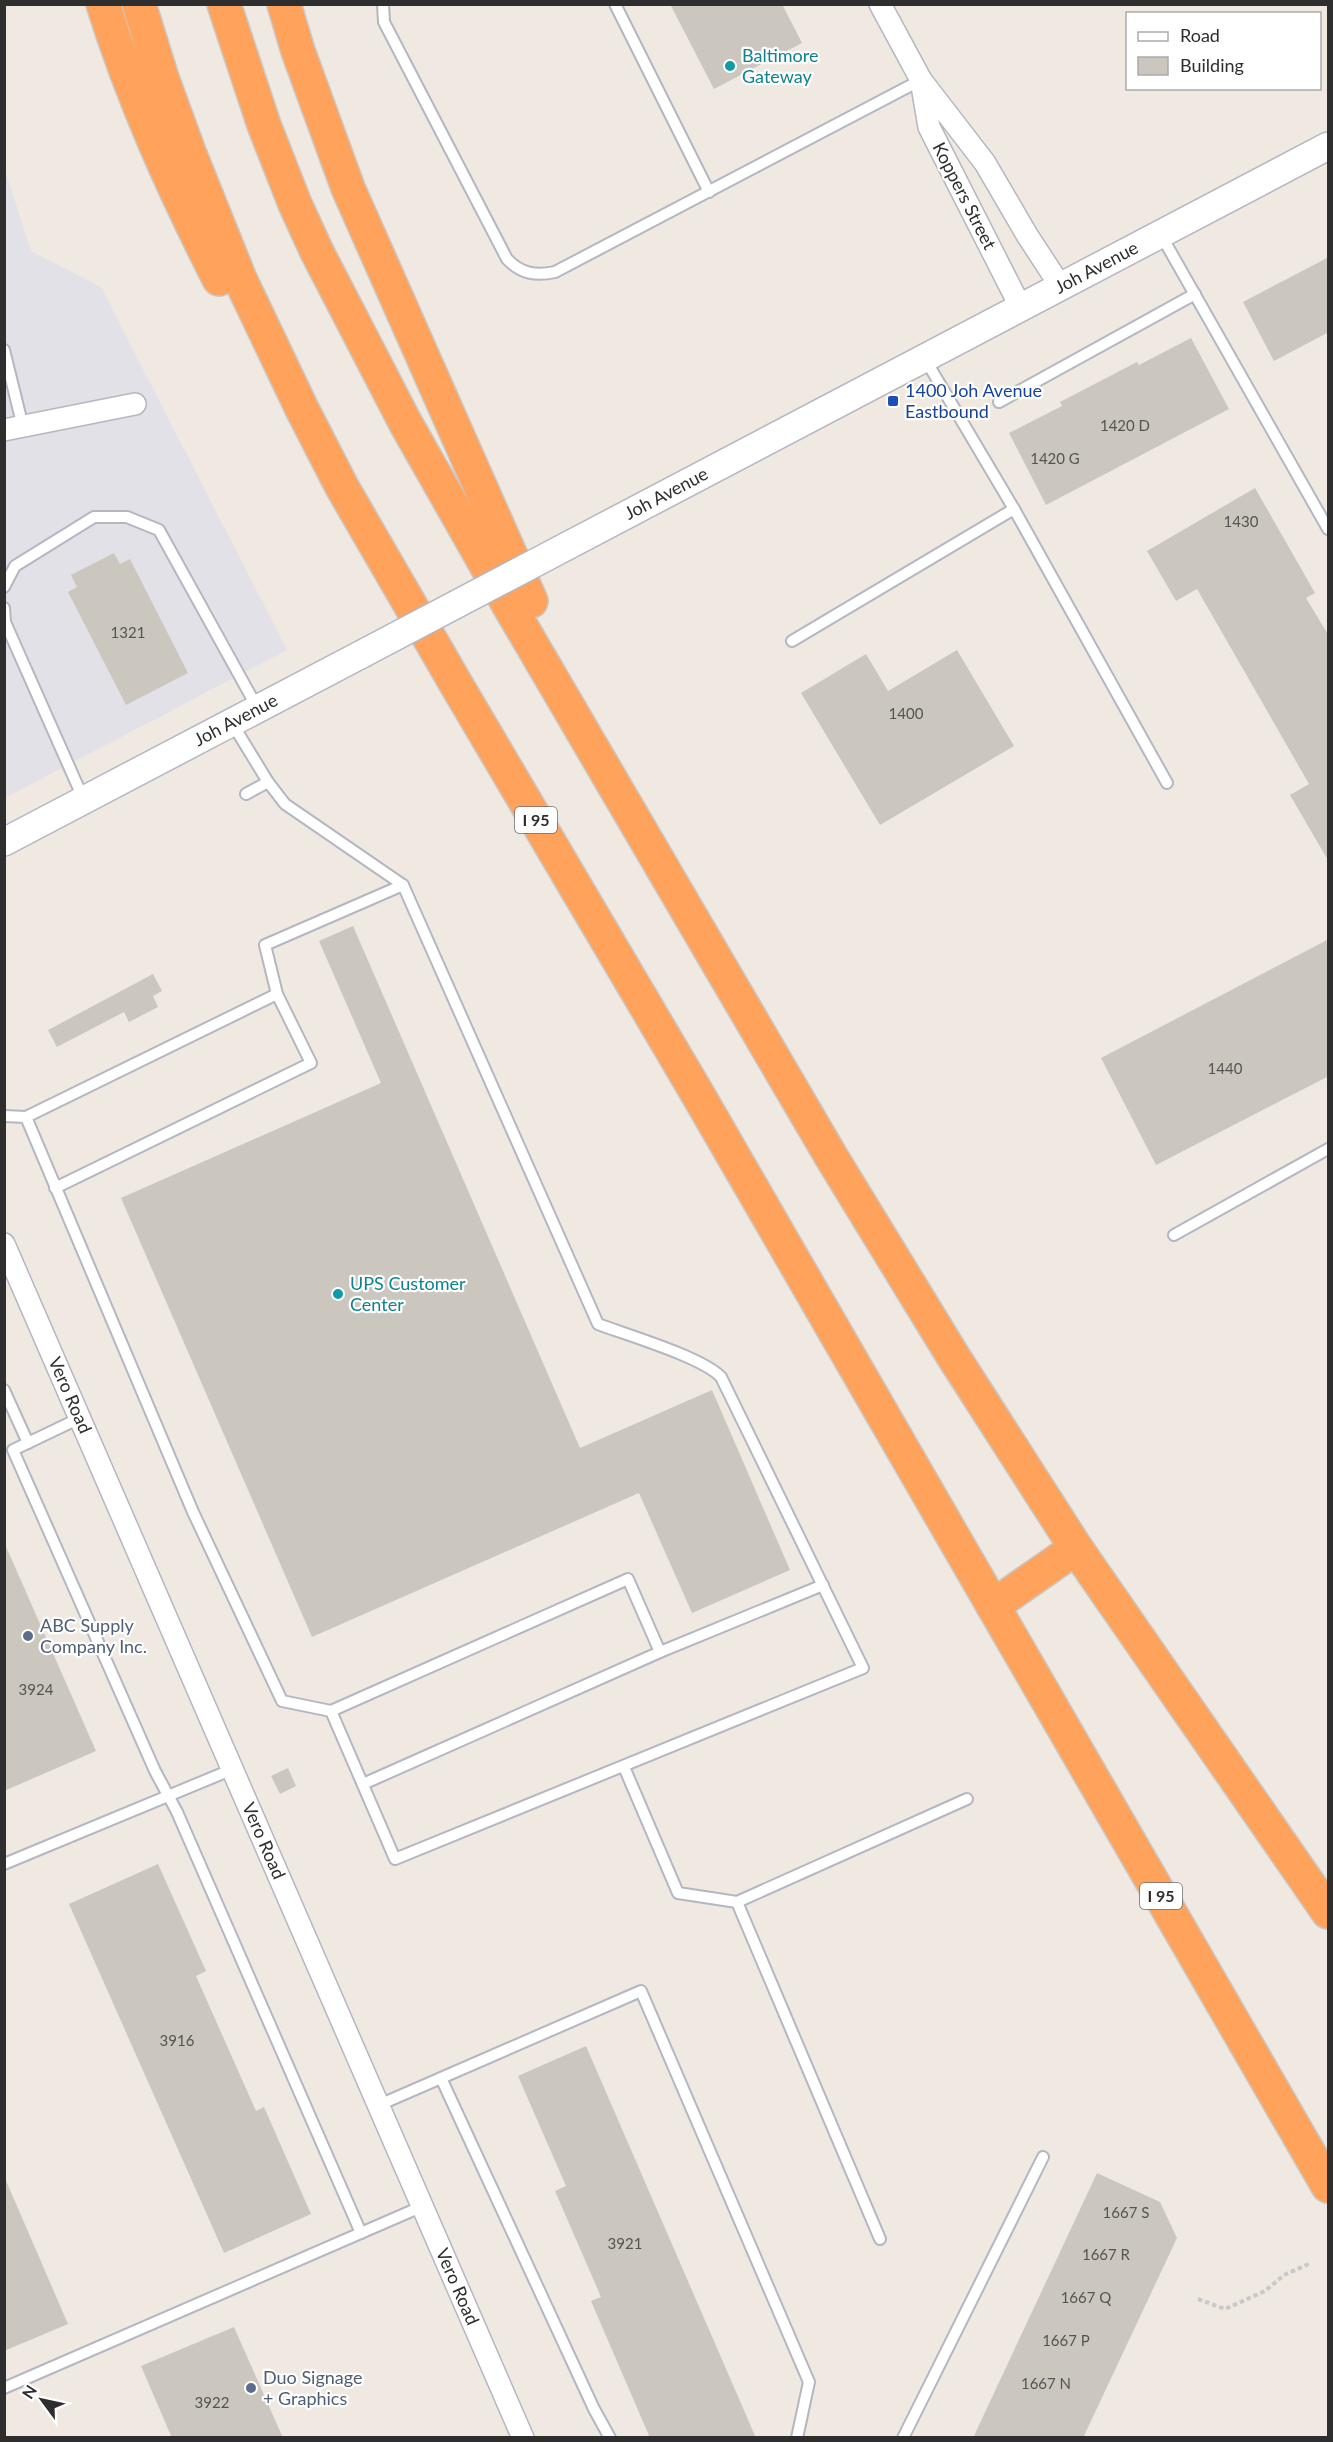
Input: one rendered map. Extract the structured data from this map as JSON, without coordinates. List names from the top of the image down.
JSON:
{
  "streets": {
    "highway": ["I 95"],
    "street": ["Koppers Street", "Joh Avenue", "Vero Road"]
  },
  "crossings": [
    ["Koppers Street", "Joh Avenue"]
  ],
  "places": {
    "other": [
      "Baltimore Gateway",
      "UPS Customer Center",
      "ABC Supply Company Inc.",
      "Duo Signage + Graphics"
    ],
    "transit": ["1400 Joh Avenue Eastbound"]
  },
  "house_numbers": [
    "1420 D",
    "1420 G",
    "1430",
    "1321",
    "1400",
    "1440",
    "3924",
    "3916",
    "1667 S",
    "3921",
    "1667 R",
    "1667 Q",
    "1667 P",
    "1667 N",
    "3922"
  ],
  "legend": ["Road", "Building"],
  "north": "top left"
}
